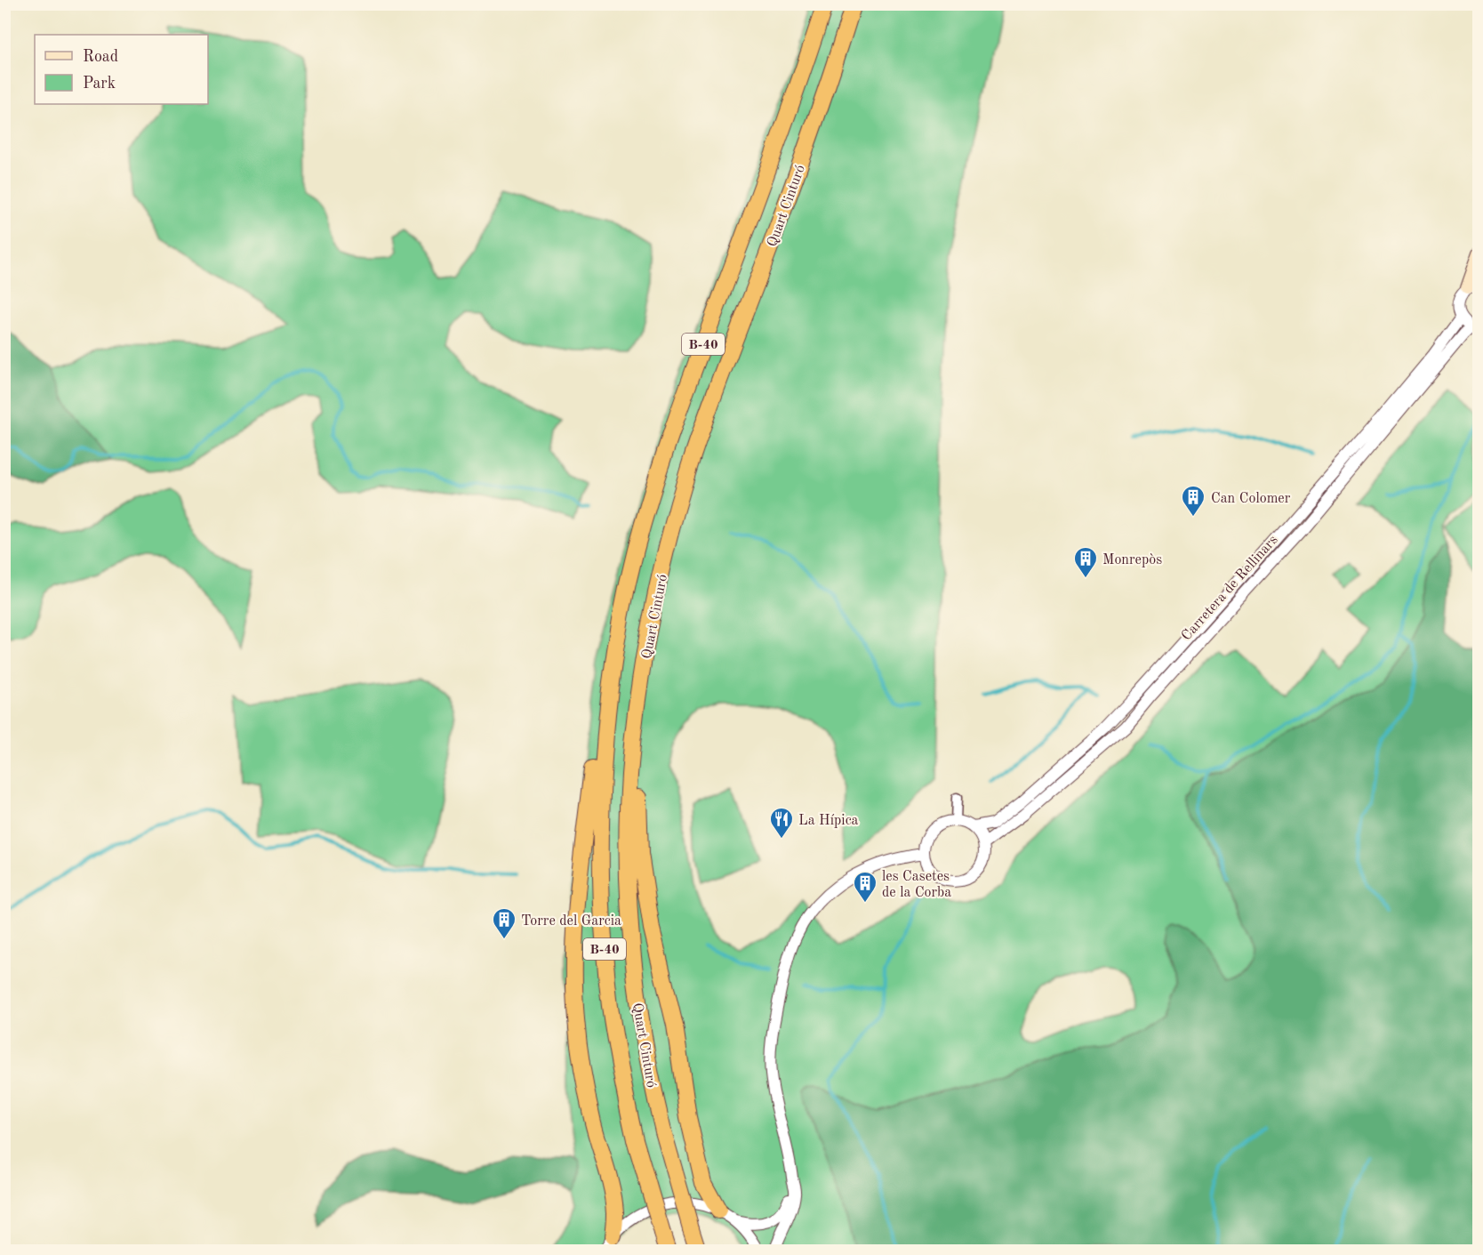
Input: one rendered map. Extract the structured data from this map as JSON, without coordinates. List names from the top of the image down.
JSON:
{
  "streets": {
    "highway": ["Quart Cinturó", "B-40"],
    "street": ["Carretera de Rellinars"]
  },
  "places": {
    "building": [
      "Can Colomer",
      "Monrepòs",
      "les Casetes de la Corba",
      "Torre del Garcia"
    ],
    "restaurant": ["La Hípica"]
  },
  "legend": ["Road", "Park"]
}
